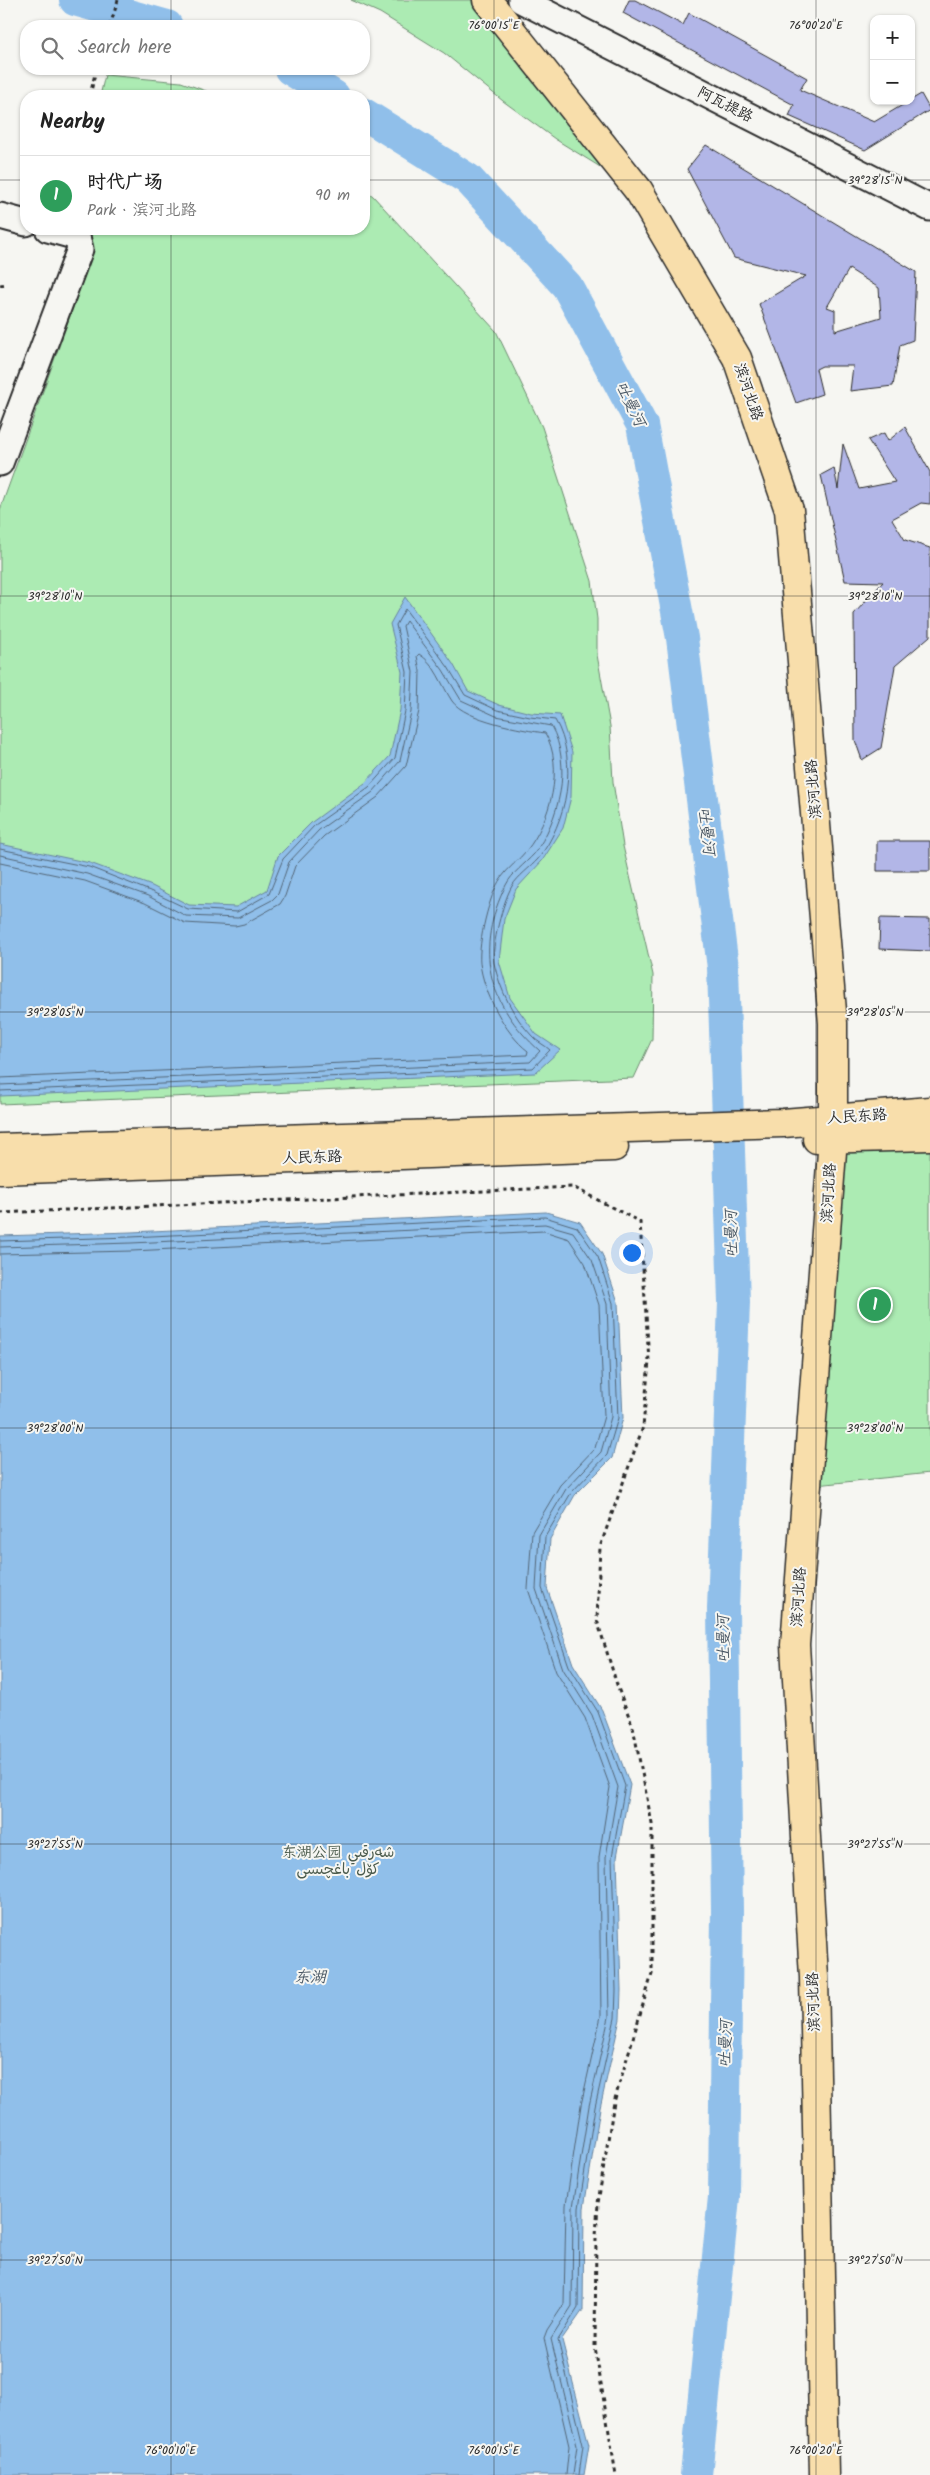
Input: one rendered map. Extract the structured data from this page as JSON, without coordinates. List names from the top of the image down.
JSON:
{
  "streets": {
    "main road": ["滨河北路", "人民东路"],
    "street": ["阿瓦提路"]
  },
  "crossings": [
    ["滨河北路", "人民东路"]
  ],
  "water": ["吐曼河", "东湖"],
  "parks": ["东湖公园 شەرقىي كۆل باغچىسى"],
  "page": {
    "map_buttons": ["+", "−"],
    "search": "Search here",
    "heading": "Nearby",
    "list": [
      {
        "mark": "1",
        "name": "时代广场",
        "note": "Park · 滨河北路",
        "value": "90 m"
      }
    ],
    "pins": "1"
  },
  "coordinates": [
    "76°00'15\"E",
    "76°00'20\"E",
    "39°28'15\"N",
    "39°28'10\"N",
    "39°28'05\"N",
    "39°28'00\"N",
    "39°27'55\"N",
    "39°27'50\"N",
    "76°00'10\"E"
  ]
}
